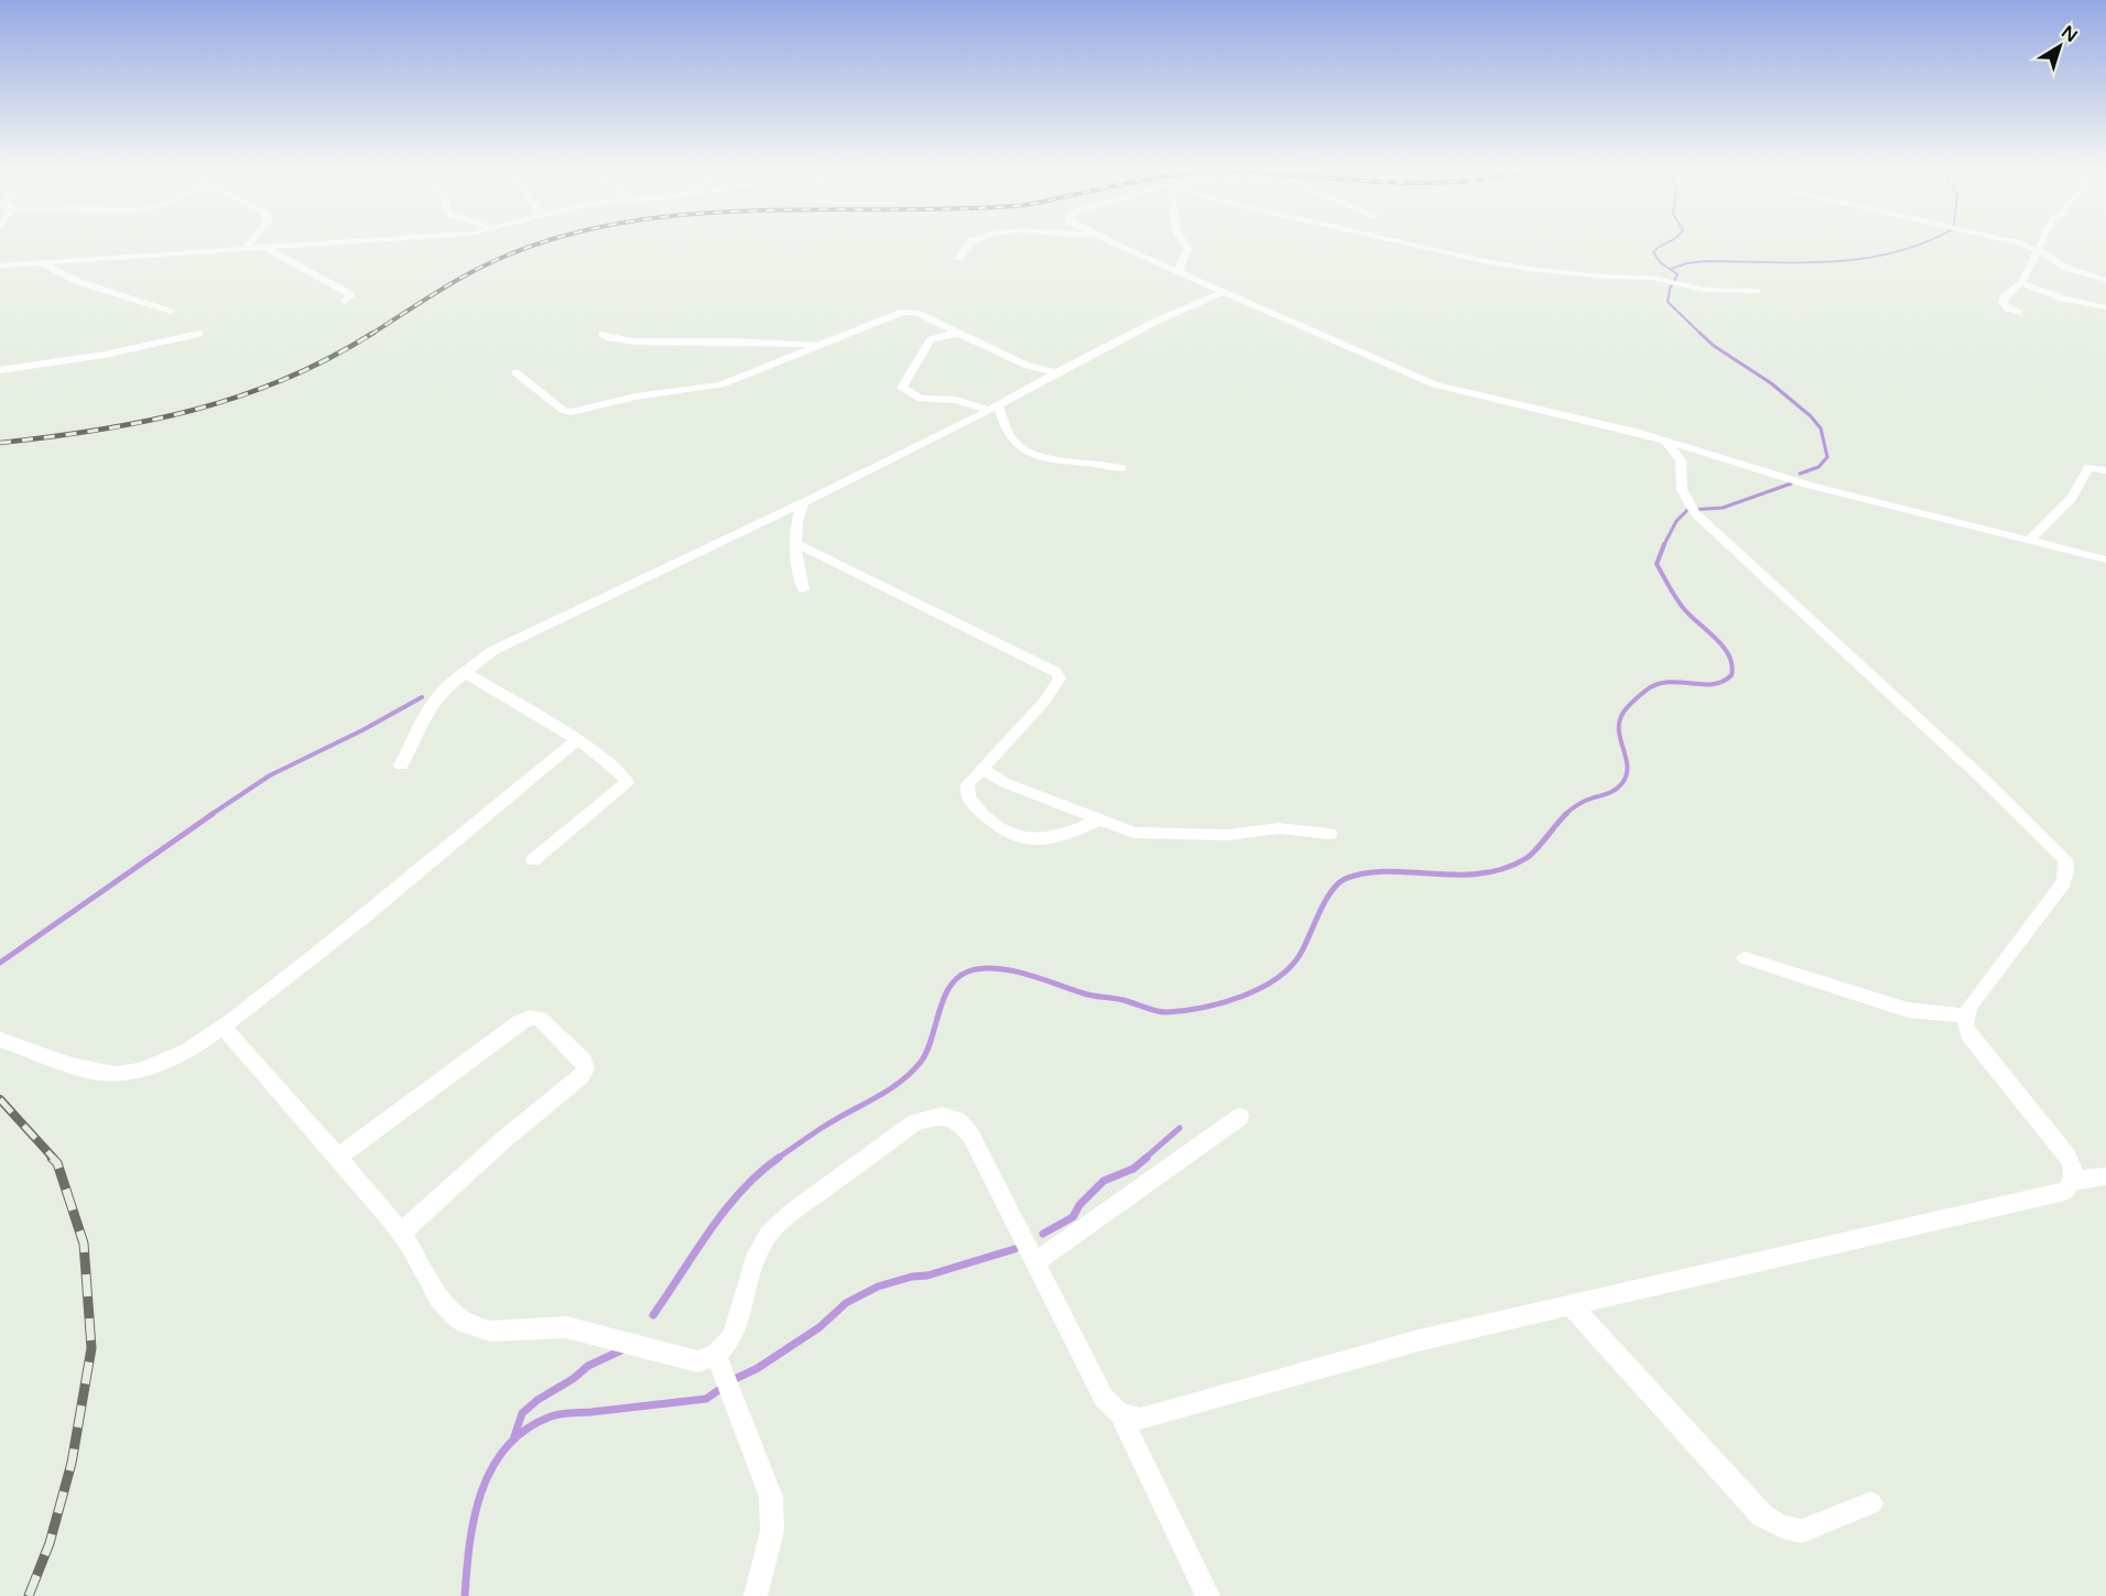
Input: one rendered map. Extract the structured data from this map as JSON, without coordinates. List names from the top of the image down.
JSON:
{
  "north": "top right"
}
